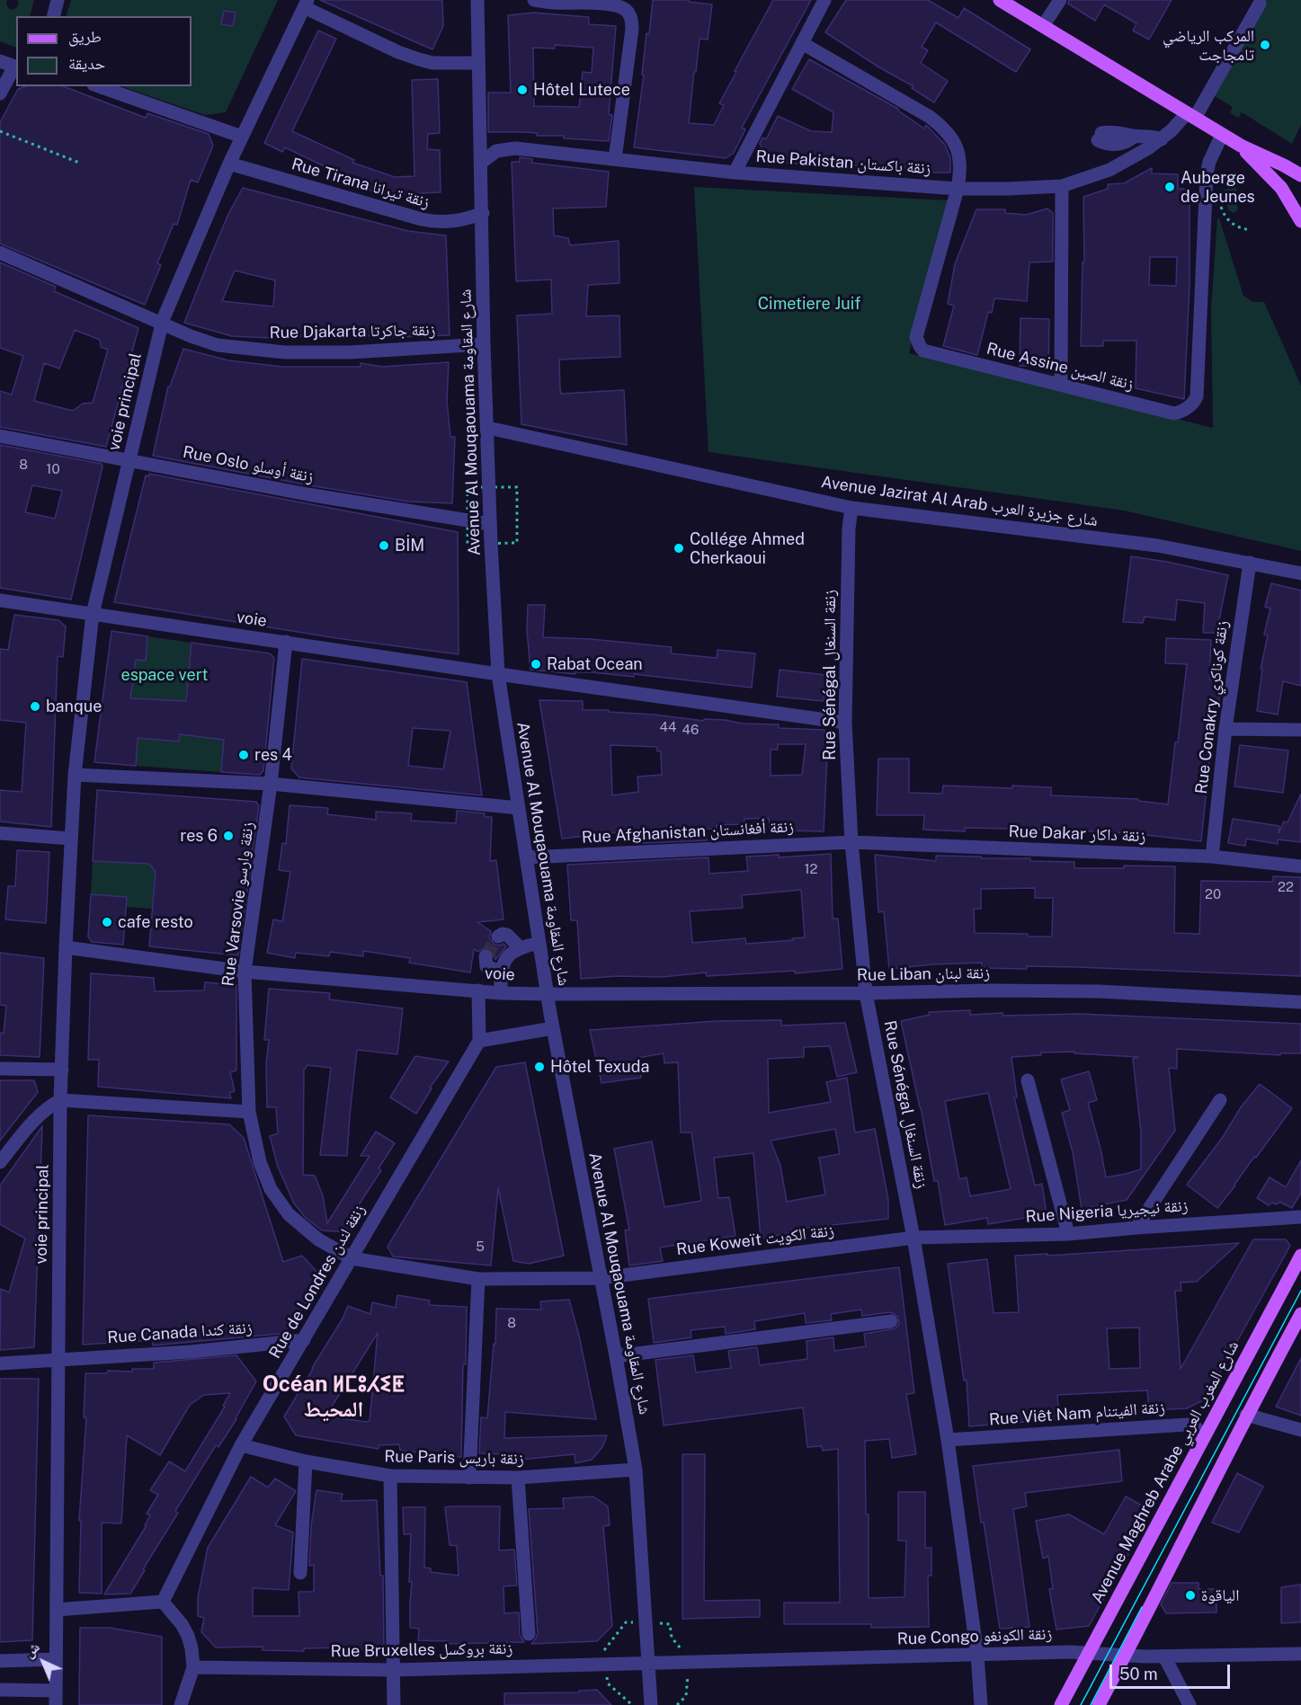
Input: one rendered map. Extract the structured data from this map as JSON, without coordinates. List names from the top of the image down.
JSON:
{
  "streets": {
    "main road": ["Avenue Maghreb Arabe شارع المغرب العربي"],
    "street": [
      "Rue Pakistan زنقة باكستان",
      "Rue Tirana زنقة تيرانا",
      "Rue Djakarta زنقة جاكرتا",
      "Rue Assine زنقة الصين",
      "voie principal",
      "Avenue Al Mouqaouama شارع المقاومة",
      "Rue Oslo زنقة أوسلو",
      "Avenue Jazirat Al Arab شارع جزيرة العرب",
      "voie",
      "Rue Sénégal زنقة السنغال",
      "Rue Conakry زنقة كوناكري",
      "Rue Afghanistan زنقة أفغانستان",
      "Rue Dakar زنقة داكار",
      "Rue Varsovie زنقة وارسو",
      "Rue Liban زنقة لبنان",
      "Rue Nigeria زنقة نيجيريا",
      "Rue Koweït زنقة الكويت",
      "Rue de Londres زنقة لندن",
      "Rue Canada زنقة كندا",
      "Rue Viêt Nam زنقة الفيتنام",
      "Rue Paris زنقة باريس",
      "Rue Congo زنقة الكونغو",
      "Rue Bruxelles زنقة بروكسل"
    ]
  },
  "crossings": [
    ["Rue Pakistan زنقة باكستان", "Rue Assine زنقة الصين"],
    ["Rue Pakistan زنقة باكستان", "Avenue Al Mouqaouama شارع المقاومة"],
    ["Rue Tirana زنقة تيرانا", "voie principal"],
    ["Rue Tirana زنقة تيرانا", "Avenue Al Mouqaouama شارع المقاومة"],
    ["Rue Djakarta زنقة جاكرتا", "voie principal"],
    ["Rue Djakarta زنقة جاكرتا", "Avenue Al Mouqaouama شارع المقاومة"],
    ["voie principal", "Rue Oslo زنقة أوسلو"],
    ["voie principal", "voie"],
    ["voie principal", "Rue Canada زنقة كندا"],
    ["Avenue Al Mouqaouama شارع المقاومة", "Rue Oslo زنقة أوسلو"],
    ["Avenue Al Mouqaouama شارع المقاومة", "Avenue Jazirat Al Arab شارع جزيرة العرب"],
    ["Avenue Al Mouqaouama شارع المقاومة", "voie"],
    ["Avenue Al Mouqaouama شارع المقاومة", "Rue Afghanistan زنقة أفغانستان"],
    ["Avenue Al Mouqaouama شارع المقاومة", "Rue Liban زنقة لبنان"],
    ["Avenue Al Mouqaouama شارع المقاومة", "Rue Koweït زنقة الكويت"],
    ["Avenue Al Mouqaouama شارع المقاومة", "Rue Paris زنقة باريس"],
    ["Avenue Al Mouqaouama شارع المقاومة", "Rue Congo زنقة الكونغو"],
    ["Avenue Al Mouqaouama شارع المقاومة", "Rue Bruxelles زنقة بروكسل"],
    ["Avenue Jazirat Al Arab شارع جزيرة العرب", "Rue Sénégal زنقة السنغال"],
    ["Avenue Jazirat Al Arab شارع جزيرة العرب", "Rue Conakry زنقة كوناكري"],
    ["voie", "Rue Sénégal زنقة السنغال"],
    ["voie", "Rue Varsovie زنقة وارسو"],
    ["voie", "Rue Liban زنقة لبنان"],
    ["Rue Sénégal زنقة السنغال", "Rue Afghanistan زنقة أفغانستان"],
    ["Rue Sénégal زنقة السنغال", "Rue Dakar زنقة داكار"],
    ["Rue Sénégal زنقة السنغال", "Rue Liban زنقة لبنان"],
    ["Rue Sénégal زنقة السنغال", "Rue Nigeria زنقة نيجيريا"],
    ["Rue Sénégal زنقة السنغال", "Rue Koweït زنقة الكويت"],
    ["Rue Sénégal زنقة السنغال", "Rue Viêt Nam زنقة الفيتنام"],
    ["Rue Sénégal زنقة السنغال", "Rue Congo زنقة الكونغو"],
    ["Rue Conakry زنقة كوناكري", "Rue Dakar زنقة داكار"],
    ["Rue Afghanistan زنقة أفغانستان", "Rue Dakar زنقة داكار"],
    ["Rue Varsovie زنقة وارسو", "Rue Koweït زنقة الكويت"],
    ["Rue Varsovie زنقة وارسو", "Rue de Londres زنقة لندن"],
    ["Rue Nigeria زنقة نيجيريا", "Rue Koweït زنقة الكويت"],
    ["Rue Koweït زنقة الكويت", "Rue de Londres زنقة لندن"],
    ["Rue de Londres زنقة لندن", "Rue Canada زنقة كندا"],
    ["Rue de Londres زنقة لندن", "Rue Paris زنقة باريس"],
    ["Rue Viêt Nam زنقة الفيتنام", "Avenue Maghreb Arabe شارع المغرب العربي"],
    ["Avenue Maghreb Arabe شارع المغرب العربي", "Rue Congo زنقة الكونغو"],
    ["Rue Congo زنقة الكونغو", "Rue Bruxelles زنقة بروكسل"]
  ],
  "districts": ["Océan ⵍⵎⵓⵃⵉⵟ المحيط"],
  "parks": ["Cimetiere Juif", "espace vert"],
  "places": [
    "المركب الرياضي تامجاجت",
    "Hôtel Lutece",
    "Auberge de Jeunes",
    "BİM",
    "Collége Ahmed Cherkaoui",
    "Rabat Ocean",
    "banque",
    "res 4",
    "res 6",
    "cafe resto",
    "Hôtel Texuda",
    "الياقوة"
  ],
  "house_numbers": [
    "8",
    "10",
    "44",
    "46",
    "12",
    "22",
    "20",
    "5",
    "8"
  ],
  "legend": ["طريق", "حديقة"],
  "scale_bar": "50 m",
  "north": "top left"
}
